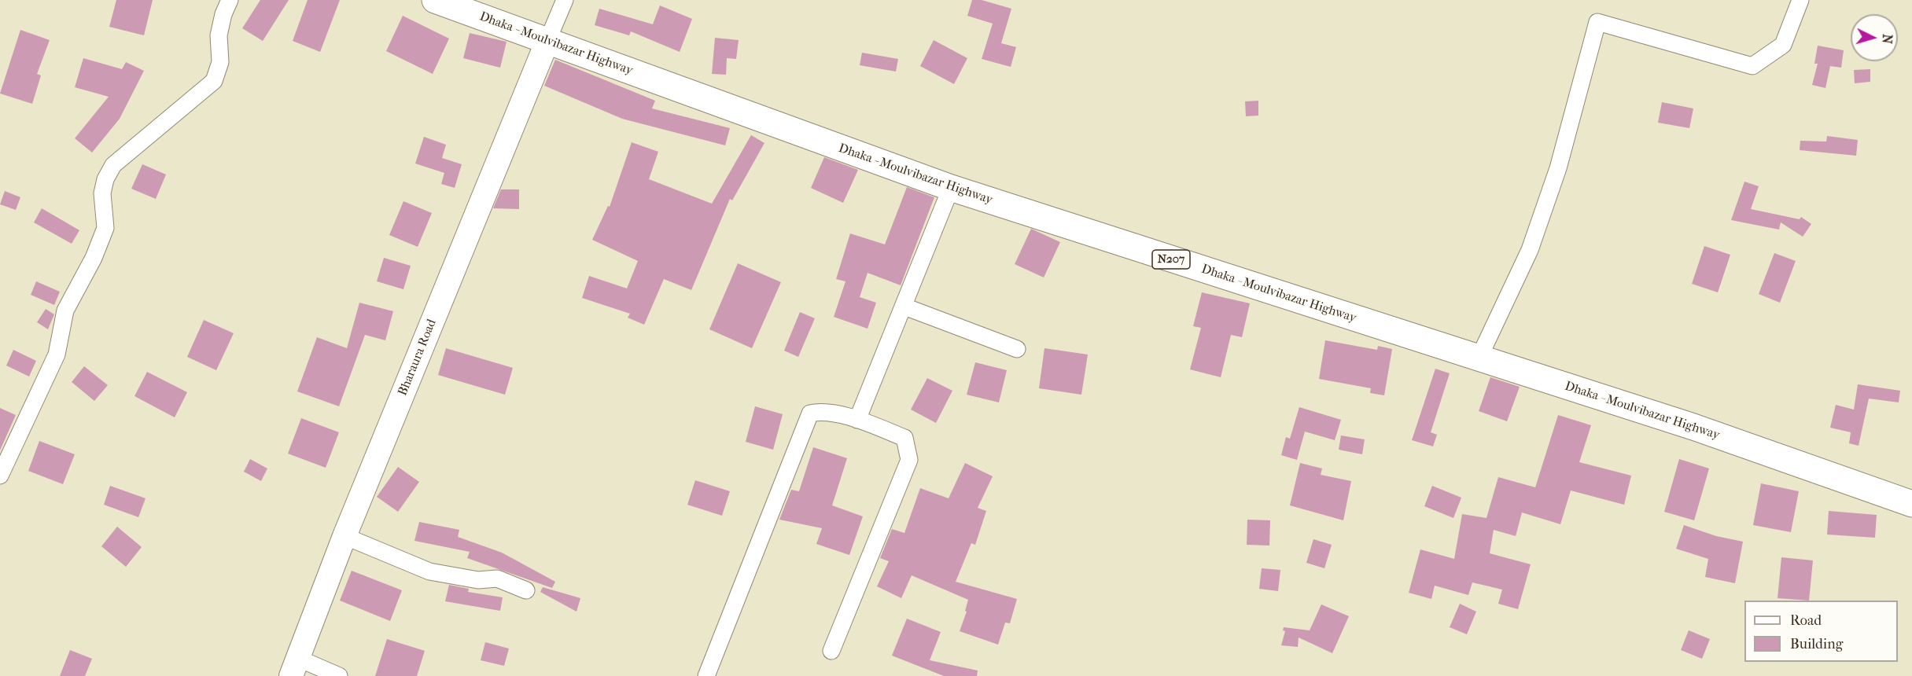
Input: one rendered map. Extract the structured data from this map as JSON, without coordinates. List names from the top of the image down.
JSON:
{
  "streets": {
    "highway": ["Dhaka - Moulvibazar Highway", "N207"],
    "main road": ["Bharaura Road"]
  },
  "crossings": [
    ["Dhaka - Moulvibazar Highway", "Bharaura Road"]
  ],
  "legend": ["Road", "Building"],
  "north": "right"
}
